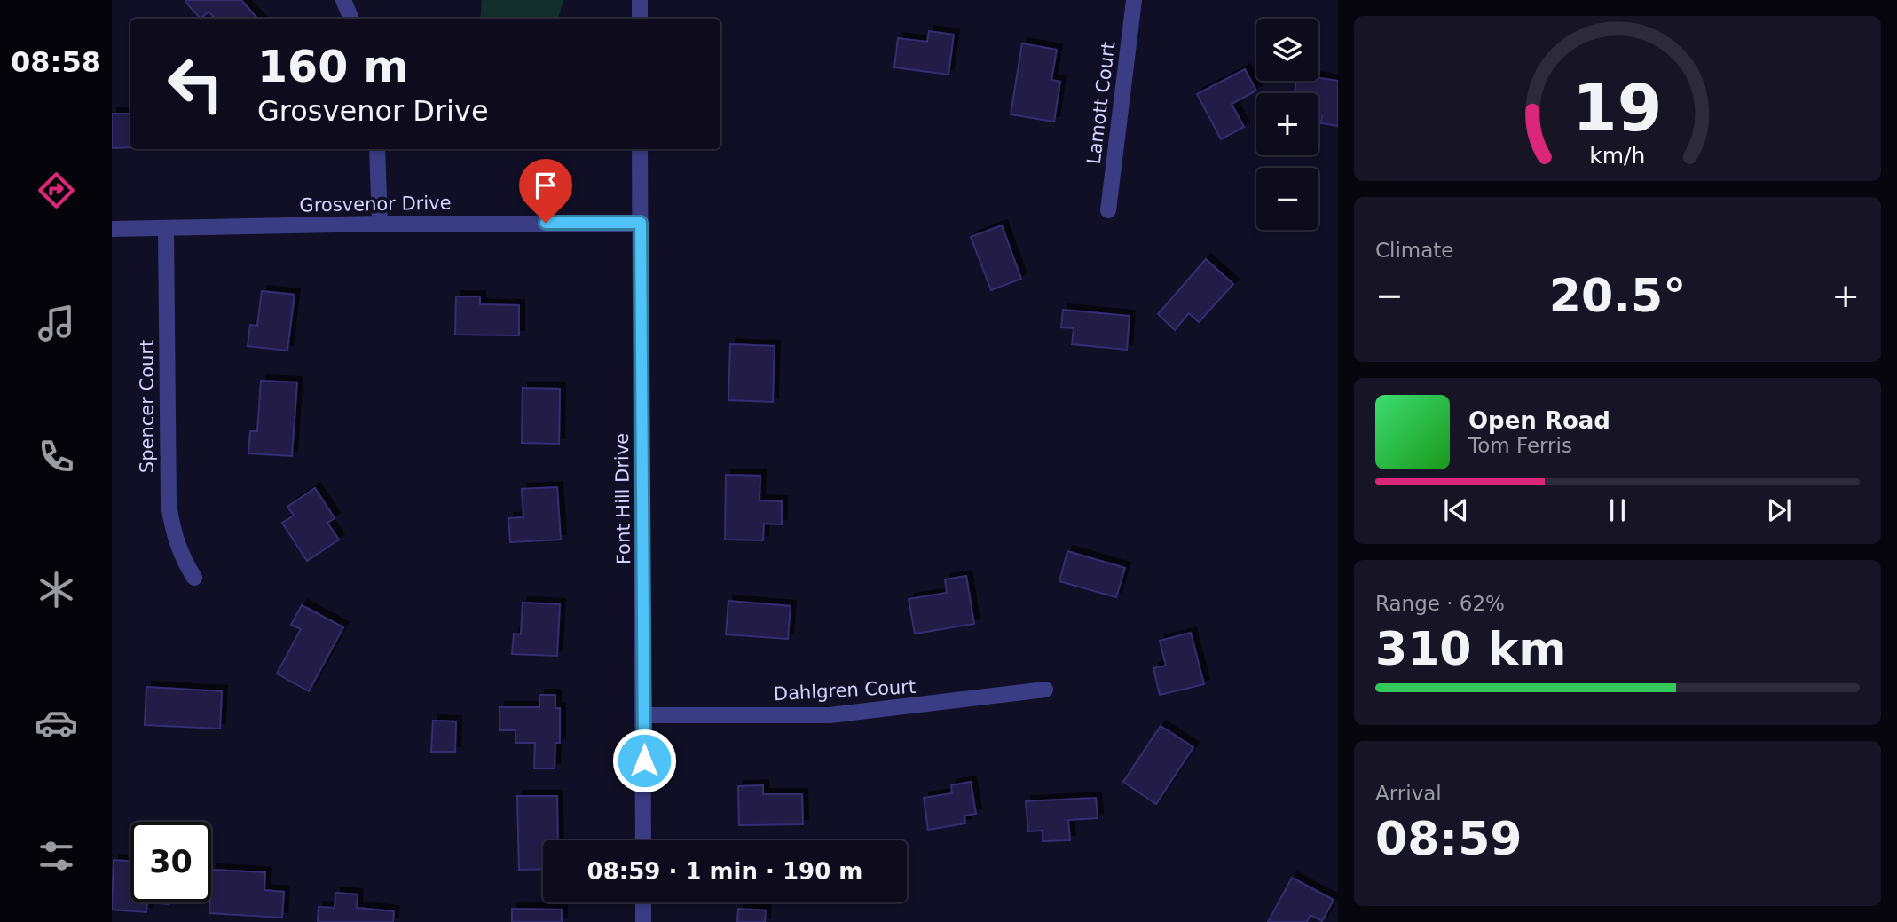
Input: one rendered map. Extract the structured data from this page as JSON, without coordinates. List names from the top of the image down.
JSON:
{
  "streets": {
    "street": [
      "Lamott Court",
      "Grosvenor Drive",
      "Spencer Court",
      "Font Hill Drive",
      "Dahlgren Court"
    ]
  },
  "crossings": [
    ["Grosvenor Drive", "Spencer Court"],
    ["Grosvenor Drive", "Font Hill Drive"],
    ["Font Hill Drive", "Dahlgren Court"]
  ],
  "page": {
    "tabs": "08:58",
    "map_buttons": ["+", "−"],
    "turn": ["160 m", "Grosvenor Drive"],
    "tile": [
      "Climate",
      ["Range · 62%", "310 km"],
      ["Arrival", "08:59"]
    ],
    "heat": ["−", "20.5°", "+"],
    "song": ["Open Road", "Tom Ferris"],
    "limit": "30",
    "trip": "08:59 · 1 min · 190 m",
    "gauge": ["19", "km/h"]
  }
}
